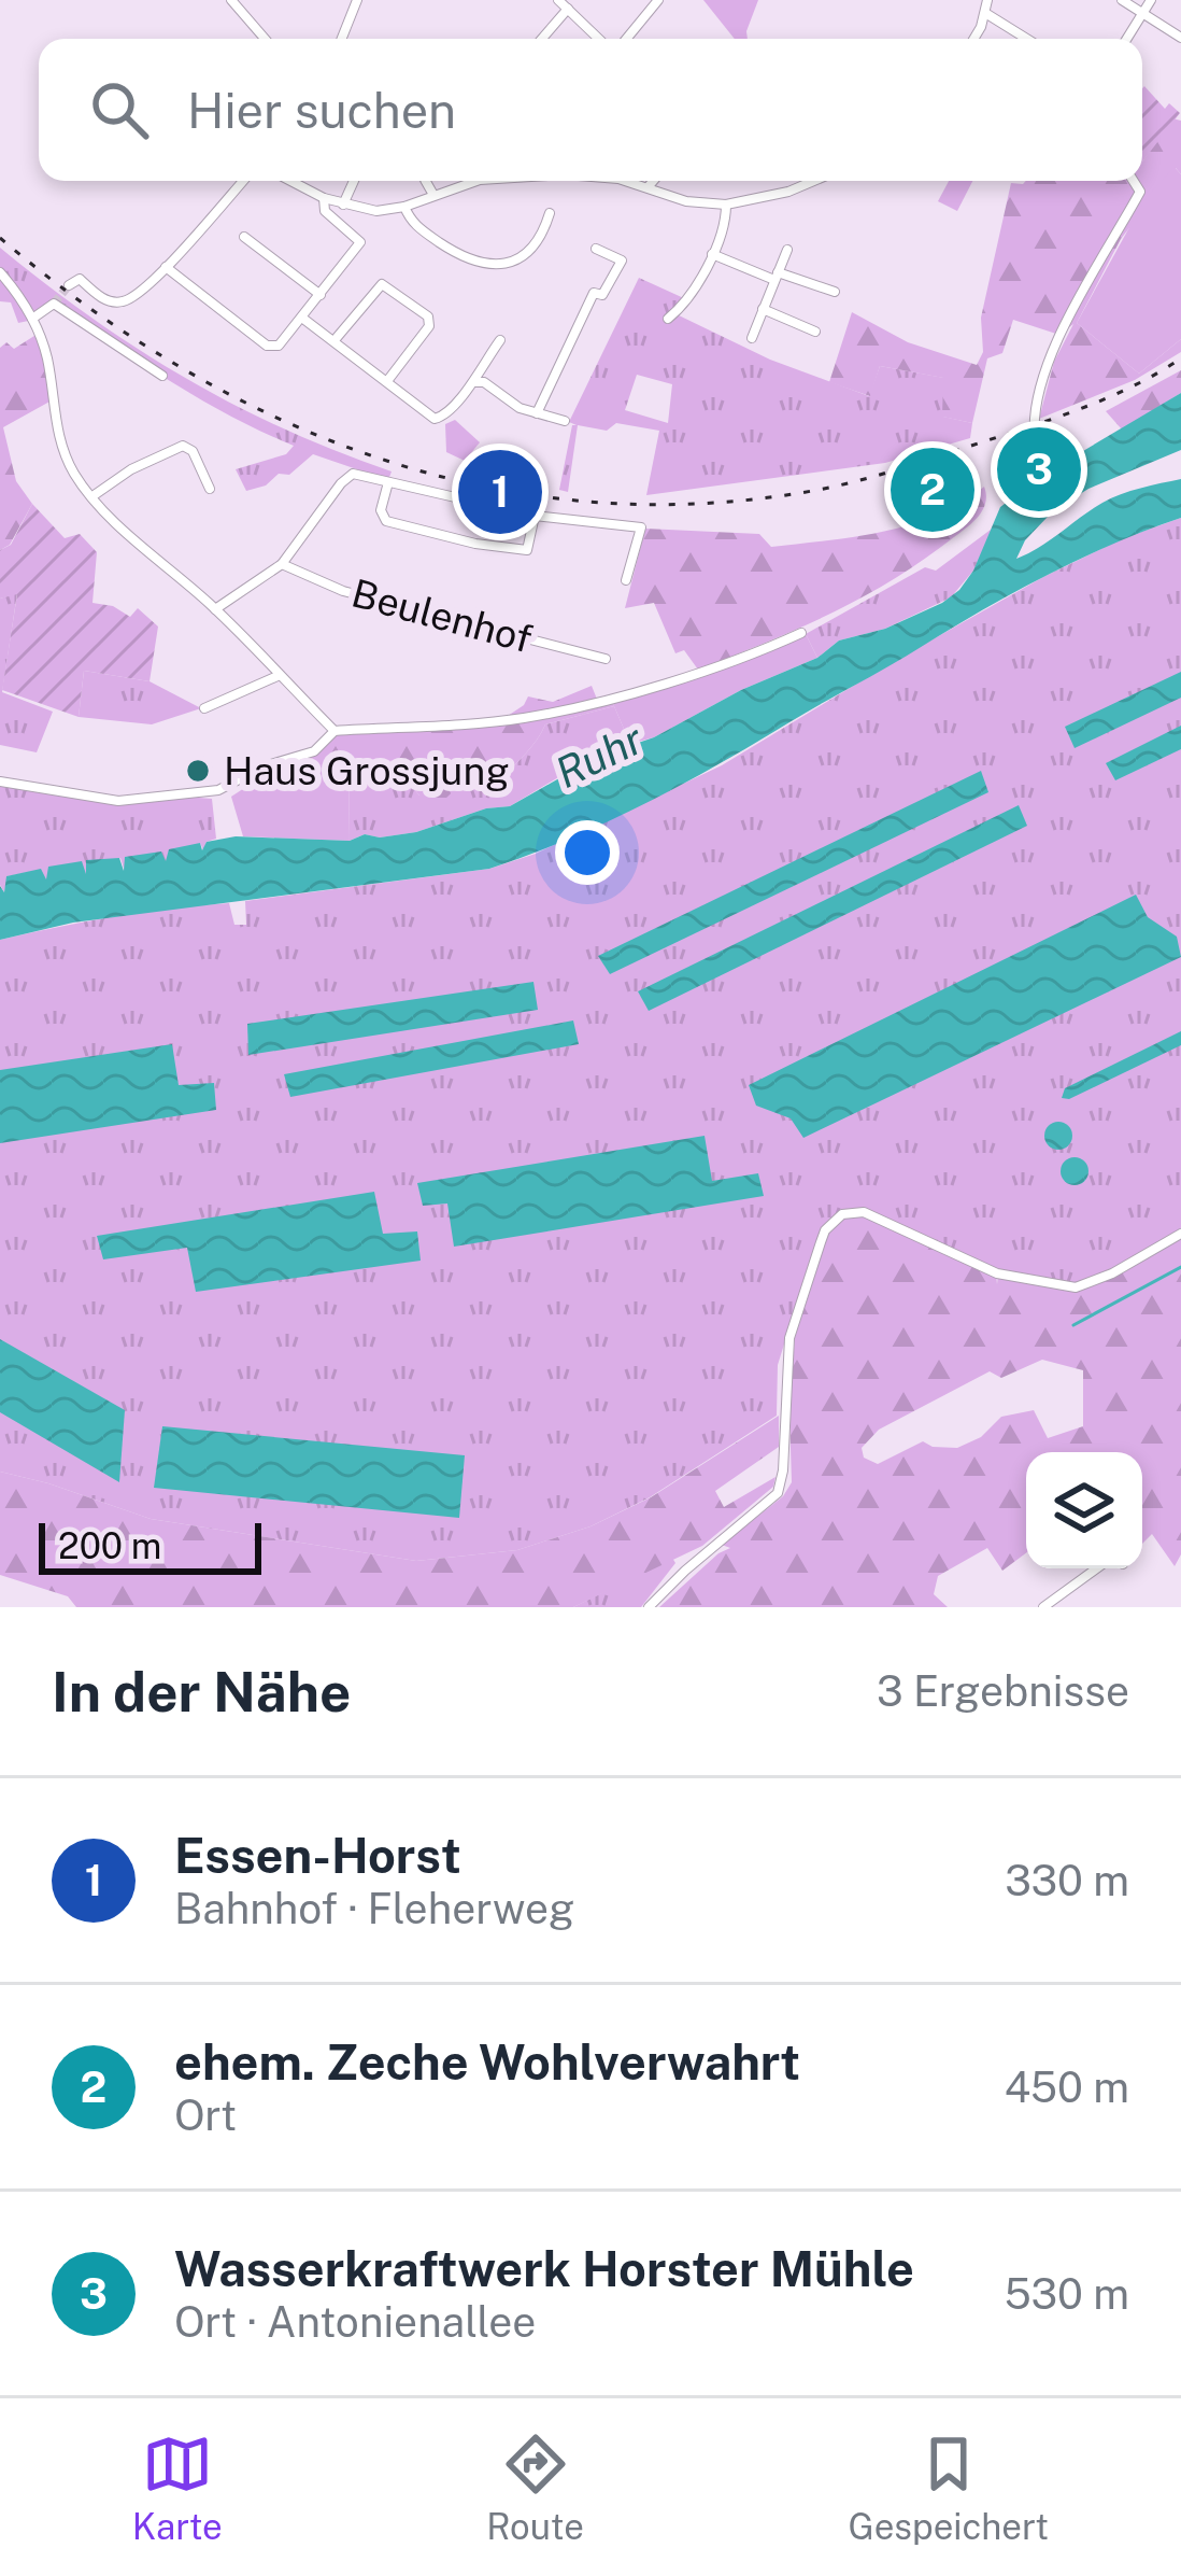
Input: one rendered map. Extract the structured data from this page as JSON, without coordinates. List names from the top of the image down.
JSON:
{
  "streets": {
    "street": ["Beulenhof"]
  },
  "water": ["Ruhr"],
  "places": ["Haus Grossjung"],
  "scale_bar": "200 m",
  "page": {
    "search": "Hier suchen",
    "pins": ["3", "2", "1"],
    "scale": "200 m",
    "heading": ["In der Nähe", "3 Ergebnisse"],
    "list": [
      {
        "mark": "1",
        "name": "Essen-Horst",
        "note": "Bahnhof · Fleherweg",
        "value": "330 m"
      },
      {
        "mark": "2",
        "name": "ehem. Zeche Wohlverwahrt",
        "note": "Ort",
        "value": "450 m"
      },
      {
        "mark": "3",
        "name": "Wasserkraftwerk Horster Mühle",
        "note": "Ort · Antonienallee",
        "value": "530 m"
      }
    ],
    "nav": ["Karte", "Route", "Gespeichert"]
  }
}
